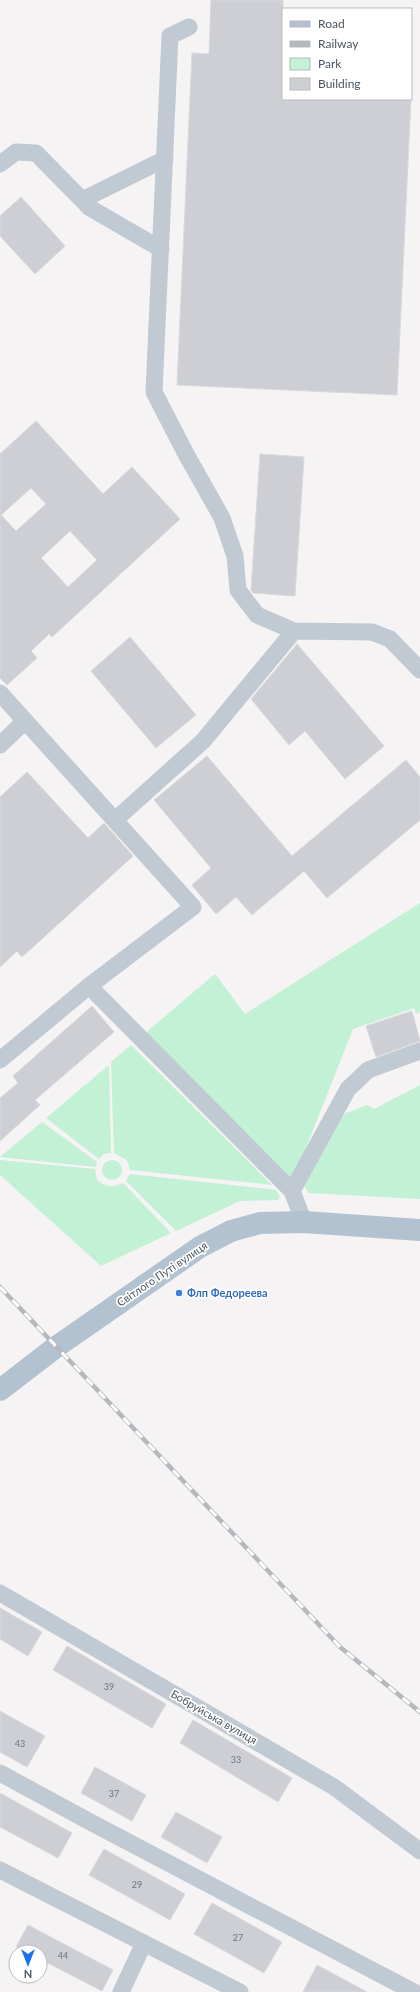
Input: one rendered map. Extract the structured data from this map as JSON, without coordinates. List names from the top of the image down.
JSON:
{
  "streets": {
    "main road": ["Світлого Путі вулиця"],
    "street": ["Бобруйська вулиця"]
  },
  "places": ["Флп Федореева"],
  "house_numbers": [
    "39",
    "43",
    "33",
    "37",
    "29",
    "27",
    "44"
  ],
  "legend": [
    "Road",
    "Railway",
    "Park",
    "Building"
  ],
  "north": "bottom"
}
